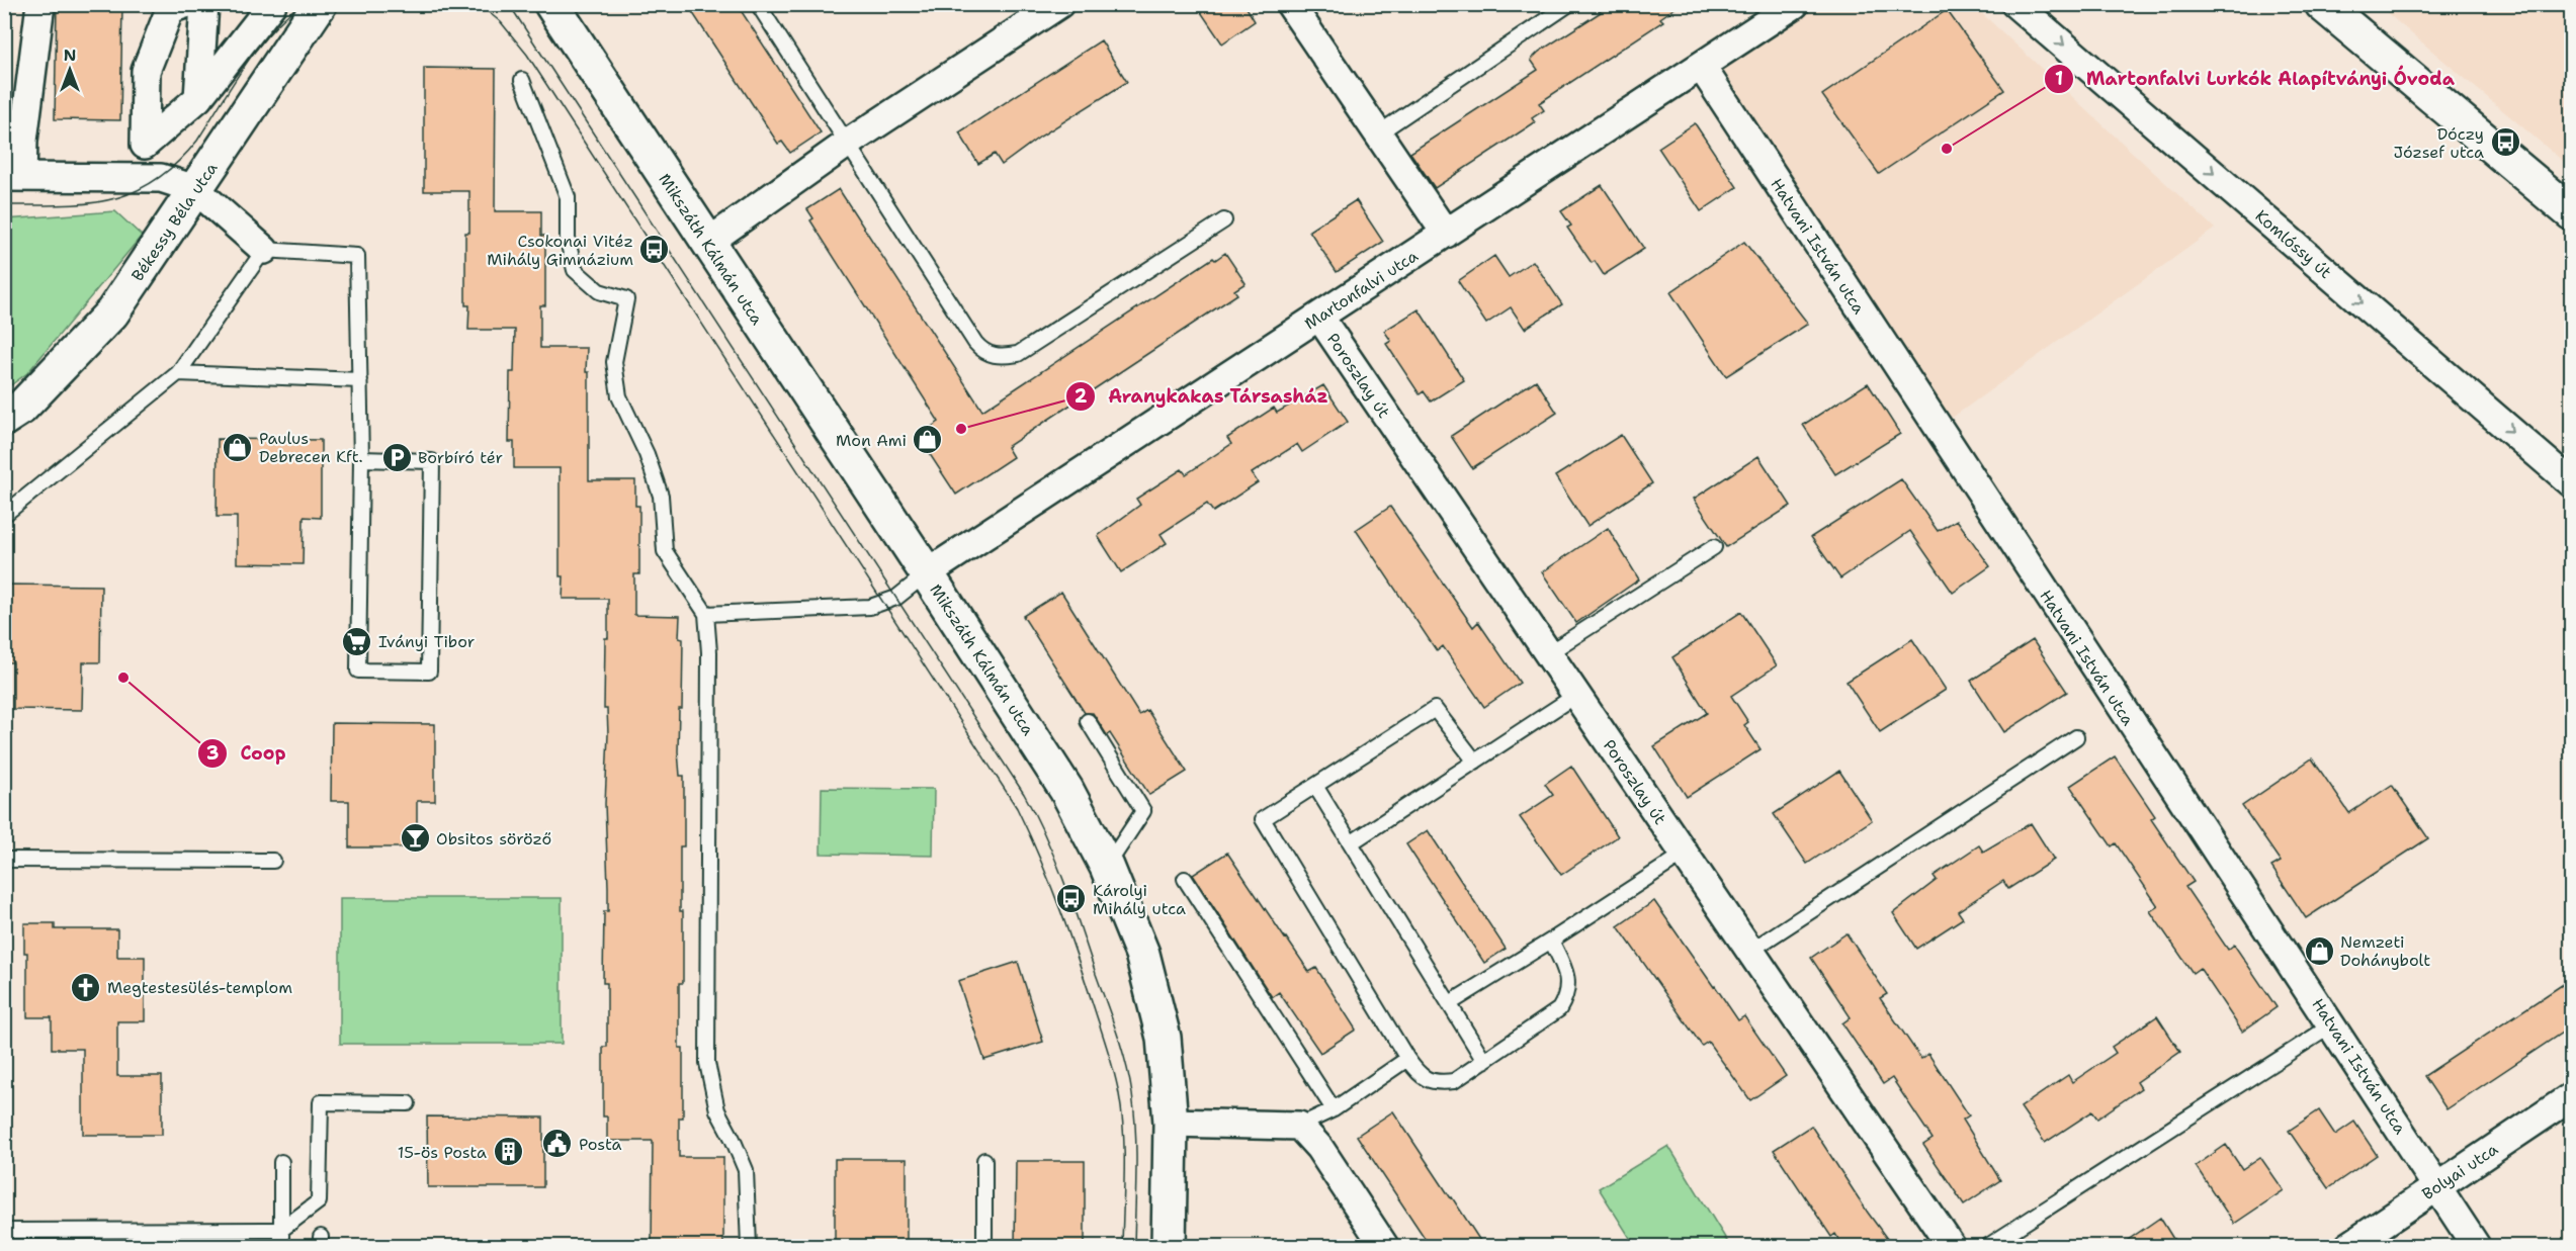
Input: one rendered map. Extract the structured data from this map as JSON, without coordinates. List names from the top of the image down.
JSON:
{
  "streets": {
    "street": [
      "Békessy Béla utca",
      "Komlóssy út",
      "Hatvani István utca",
      "Mikszáth Kálmán utca",
      "Martonfalvi utca",
      "Poroszlay út",
      "Bolyai utca"
    ]
  },
  "crossings": [
    ["Hatvani István utca", "Martonfalvi utca"],
    ["Hatvani István utca", "Bolyai utca"],
    ["Mikszáth Kálmán utca", "Martonfalvi utca"],
    ["Martonfalvi utca", "Poroszlay út"]
  ],
  "places": {
    "bus stop": ["Dóczy József utca", "Csokonai Vitéz Mihály Gimnázium", "Károlyi Mihály utca"],
    "other": ["Martonfalvi Lurkók Alapítványi Óvoda", "Aranykakas Társasház", "Coop"],
    "shop": ["Mon Ami", "Paulus Debrecen Kft.", "Nemzeti Dohánybolt"],
    "parking": ["Borbíró tér"],
    "supermarket": ["Iványi Tibor"],
    "bar": ["Obsitos söröző"],
    "church": ["Megtestesülés-templom"],
    "public building": ["Posta"],
    "building": ["15-ös Posta"]
  },
  "north": "top"
}
